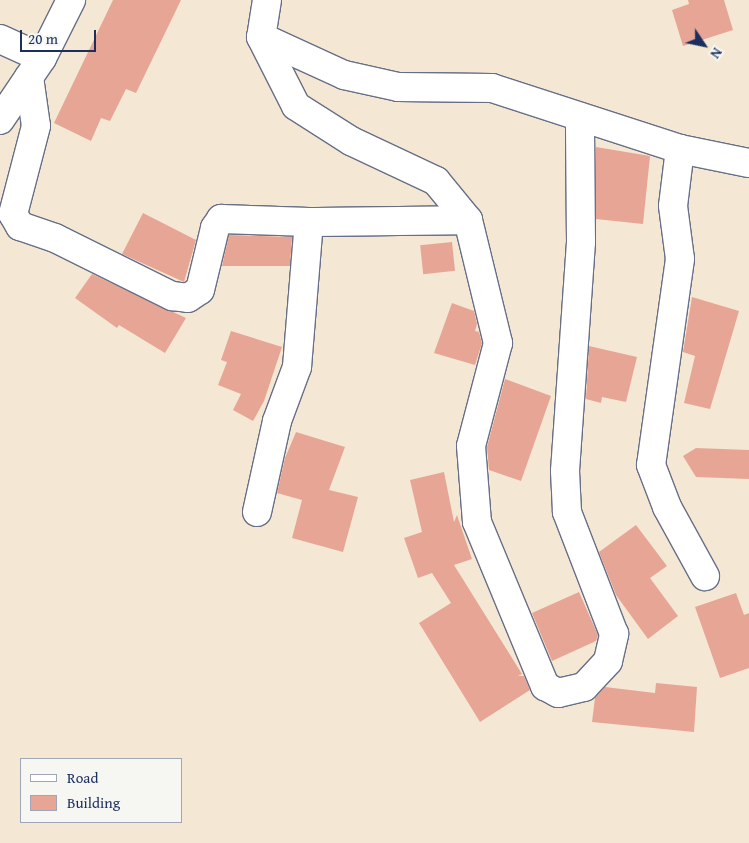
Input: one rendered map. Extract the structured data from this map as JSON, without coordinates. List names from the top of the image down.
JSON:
{
  "legend": ["Road", "Building"],
  "scale_bar": "20 m",
  "north": "bottom right"
}
